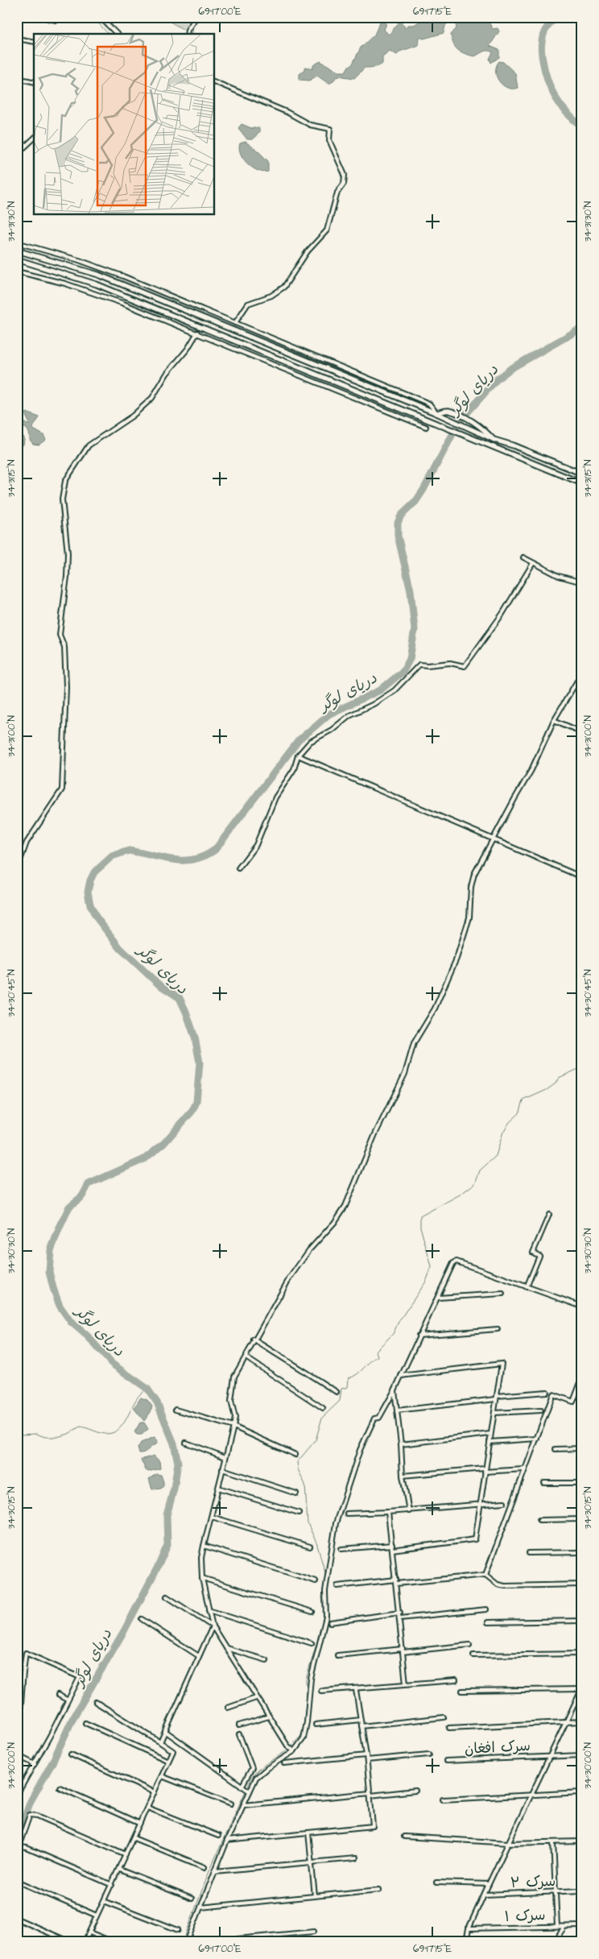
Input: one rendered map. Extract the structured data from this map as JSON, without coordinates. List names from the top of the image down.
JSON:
{
  "streets": {
    "street": ["سرک افغان", "سرک ۲", "سرک ۱"]
  },
  "water": ["دریای لوگر"],
  "coordinates": [
    "69°17'00\"E",
    "69°17'15\"E",
    "34°31'30\"N",
    "34°31'15\"N",
    "34°31'00\"N",
    "34°30'45\"N",
    "34°30'30\"N",
    "34°30'15\"N",
    "34°30'00\"N"
  ]
}
